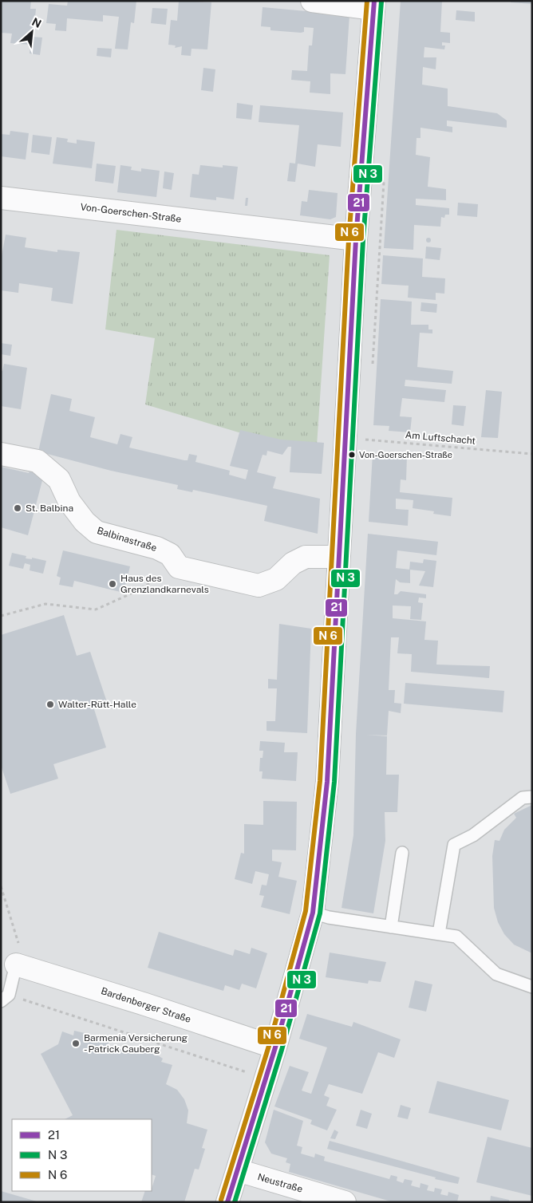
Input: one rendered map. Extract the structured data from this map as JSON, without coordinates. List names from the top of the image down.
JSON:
{
  "streets": {
    "street": [
      "Von-Goerschen-Straße",
      "Balbinastraße",
      "Bardenberger Straße",
      "Neustraße"
    ],
    "path": ["Am Luftschacht"]
  },
  "places": [
    "Von-Goerschen-Straße",
    "St. Balbina",
    "Haus des Grenzlandkarnevals",
    "Walter-Rütt-Halle",
    "Barmenia Versicherung - Patrick Cauberg"
  ],
  "lines": ["transit line 21"],
  "legend": ["21", "N 3", "N 6"],
  "north": "top right"
}
